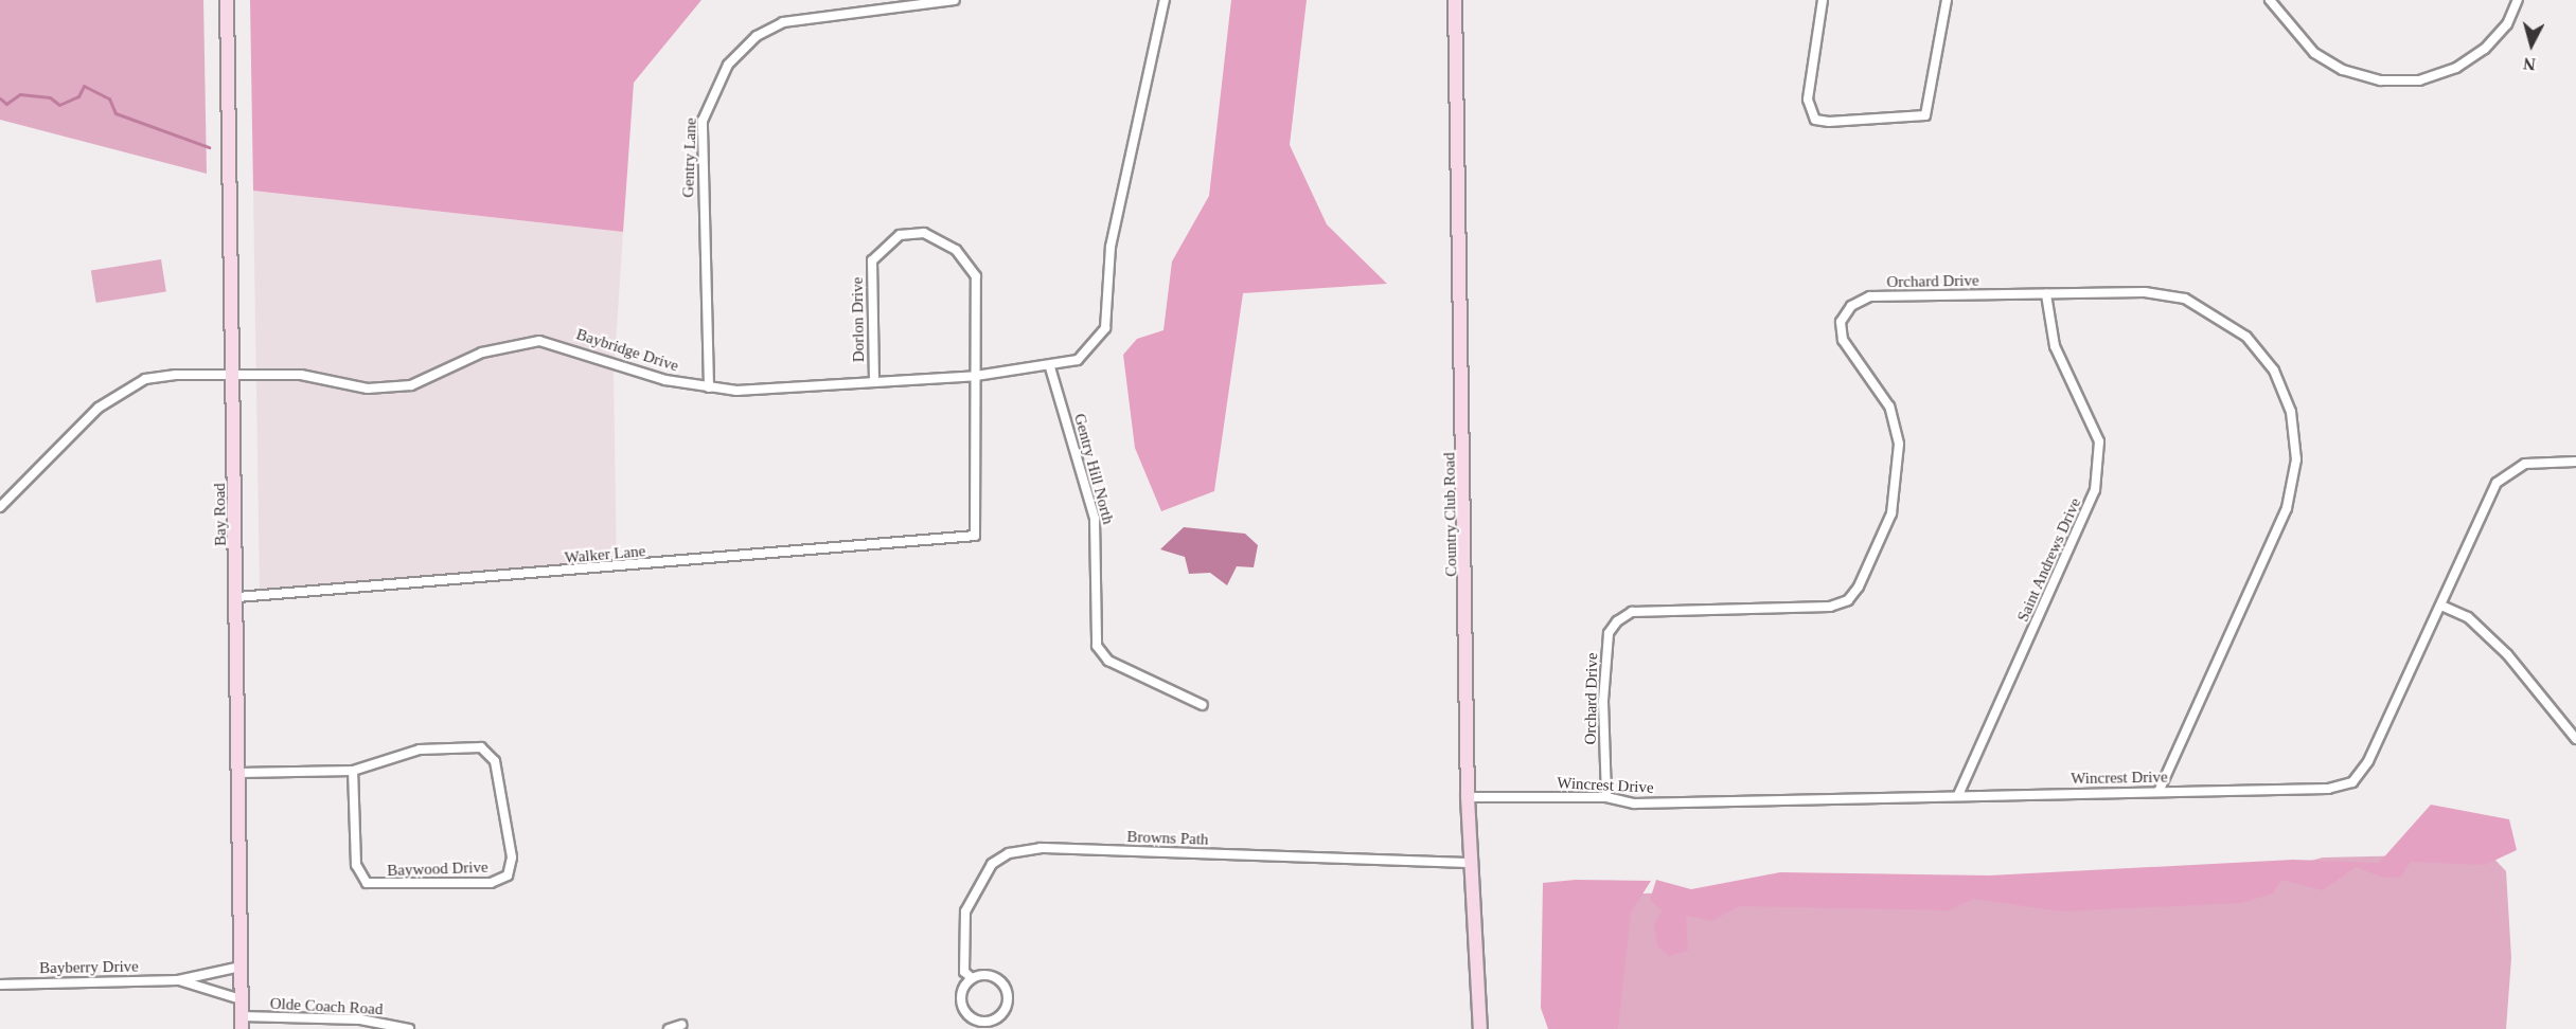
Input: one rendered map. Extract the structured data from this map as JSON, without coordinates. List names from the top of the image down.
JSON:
{
  "streets": {
    "street": [
      "Gentry Lane",
      "Orchard Drive",
      "Dorlon Drive",
      "Baybridge Drive",
      "Gentry Hill North",
      "Bay Road",
      "Country Club Road",
      "Walker Lane",
      "Saint Andrews Drive",
      "Wincrest Drive",
      "Browns Path",
      "Baywood Drive",
      "Bayberry Drive",
      "Olde Coach Road"
    ]
  },
  "crossings": [
    ["Gentry Lane", "Baybridge Drive"],
    ["Orchard Drive", "Saint Andrews Drive"],
    ["Orchard Drive", "Wincrest Drive"],
    ["Dorlon Drive", "Baybridge Drive"],
    ["Dorlon Drive", "Walker Lane"],
    ["Baybridge Drive", "Bay Road"],
    ["Baybridge Drive", "Walker Lane"],
    ["Bay Road", "Walker Lane"],
    ["Bay Road", "Baywood Drive"],
    ["Bay Road", "Bayberry Drive"],
    ["Bay Road", "Olde Coach Road"],
    ["Country Club Road", "Wincrest Drive"],
    ["Country Club Road", "Browns Path"],
    ["Saint Andrews Drive", "Wincrest Drive"]
  ],
  "north": "bottom"
}
